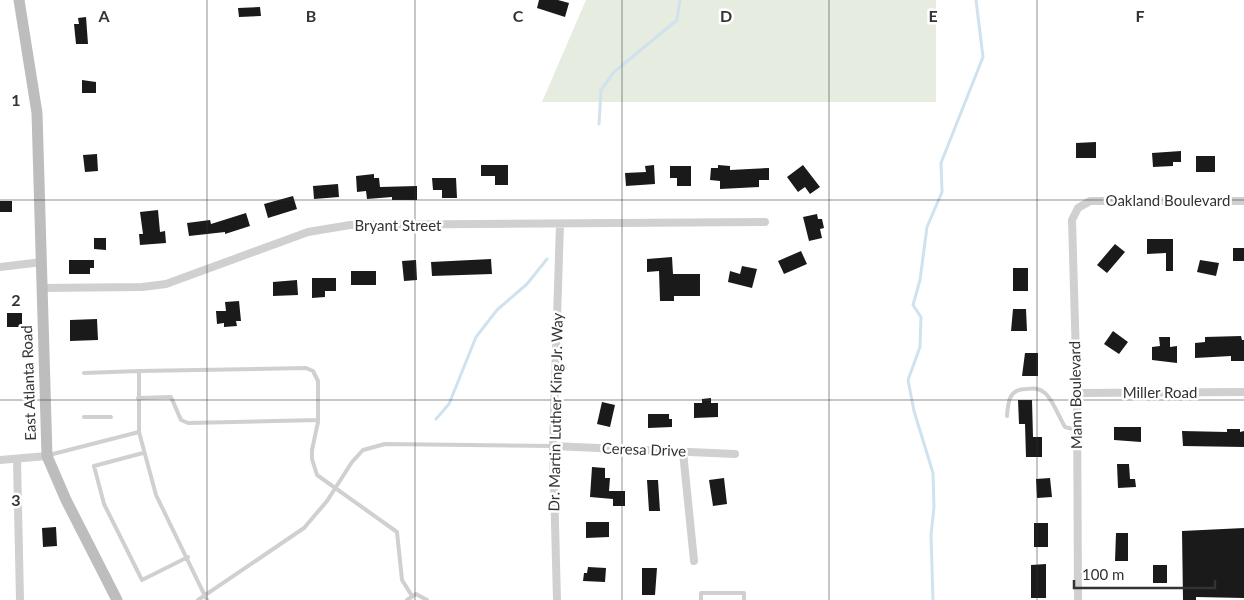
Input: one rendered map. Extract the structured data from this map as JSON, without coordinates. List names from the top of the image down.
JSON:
{
  "streets": {
    "street": [
      "Oakland Boulevard",
      "Bryant Street",
      "East Atlanta Road",
      "Miller Road",
      "Mann Boulevard",
      "Dr. Martin Luther King Jr. Way",
      "Ceresa Drive"
    ]
  },
  "crossings": [
    ["Oakland Boulevard", "Mann Boulevard"],
    ["Bryant Street", "East Atlanta Road"],
    ["Bryant Street", "Dr. Martin Luther King Jr. Way"],
    ["Miller Road", "Mann Boulevard"],
    ["Dr. Martin Luther King Jr. Way", "Ceresa Drive"]
  ],
  "scale_bar": "100 m",
  "grid": {
    "columns": [
      "A",
      "B",
      "C",
      "D",
      "E",
      "F"
    ],
    "rows": ["1", "2", "3"]
  }
}
